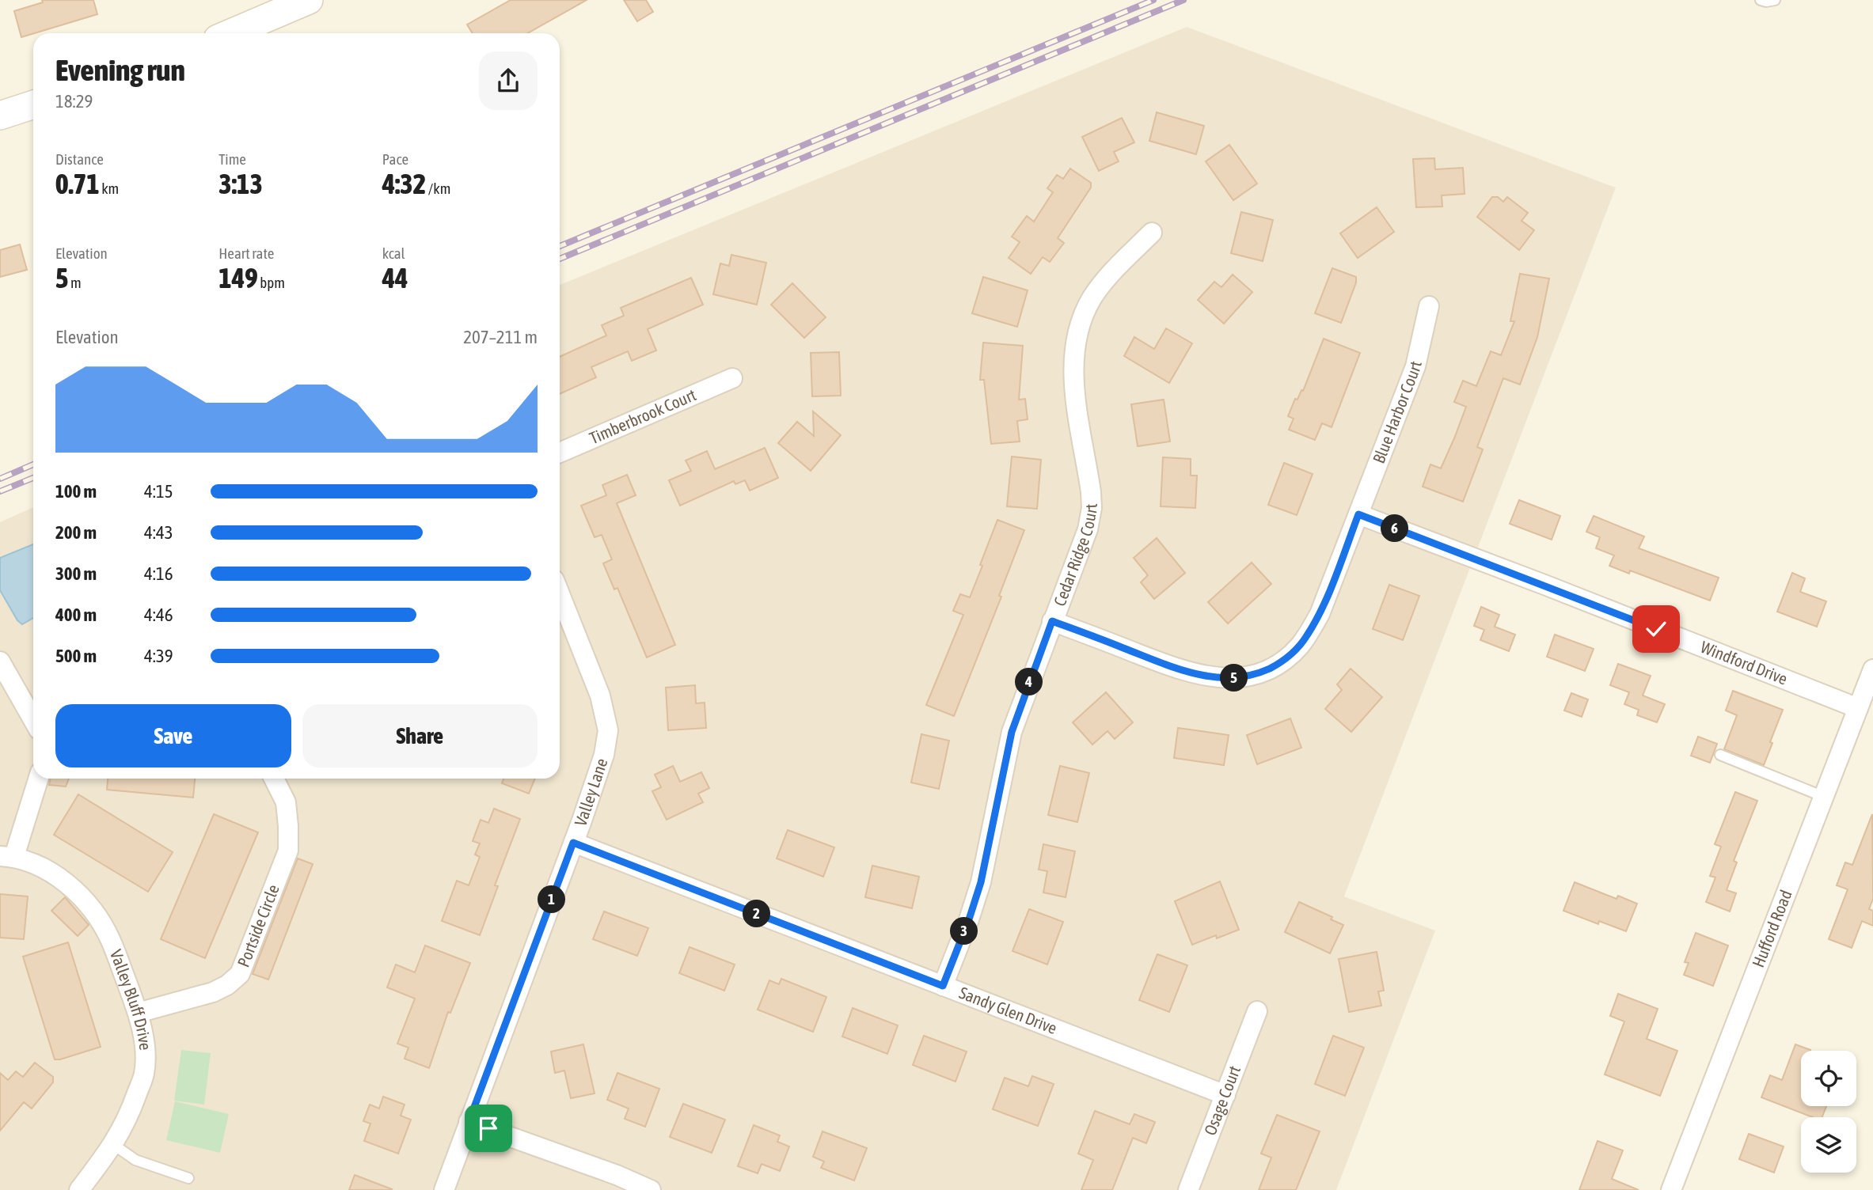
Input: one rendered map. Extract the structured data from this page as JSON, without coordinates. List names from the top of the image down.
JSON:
{
  "streets": {
    "street": [
      "Blue Harbor Court",
      "Timberbrook Court",
      "Cedar Ridge Court",
      "Windford Drive",
      "Valley Lane",
      "Portside Circle",
      "Hufford Road",
      "Valley Bluff Drive",
      "Sandy Glen Drive",
      "Osage Court"
    ]
  },
  "crossings": [
    ["Blue Harbor Court", "Cedar Ridge Court"],
    ["Blue Harbor Court", "Windford Drive"],
    ["Cedar Ridge Court", "Sandy Glen Drive"],
    ["Windford Drive", "Hufford Road"],
    ["Valley Lane", "Sandy Glen Drive"],
    ["Portside Circle", "Valley Bluff Drive"],
    ["Sandy Glen Drive", "Osage Court"]
  ],
  "page": {
    "heading": ["Evening run", "18:29"],
    "stats": [
      ["Distance", "0.71 km"],
      ["Time", "3:13"],
      ["Pace", "4:32 /km"],
      ["Elevation", "5 m"],
      ["Heart rate", "149 bpm"],
      ["kcal", "44"]
    ],
    "chart": ["Elevation", "207–211 m"],
    "list": [
      {
        "name": "100 m",
        "note": "4:15"
      },
      {
        "name": "200 m",
        "note": "4:43"
      },
      {
        "name": "300 m",
        "note": "4:16"
      },
      {
        "name": "400 m",
        "note": "4:46"
      },
      {
        "name": "500 m",
        "note": "4:39"
      }
    ],
    "pins": [
      "6",
      "5",
      "4",
      "1",
      "2",
      "3"
    ],
    "buttons": ["Save", "Share"]
  }
}
